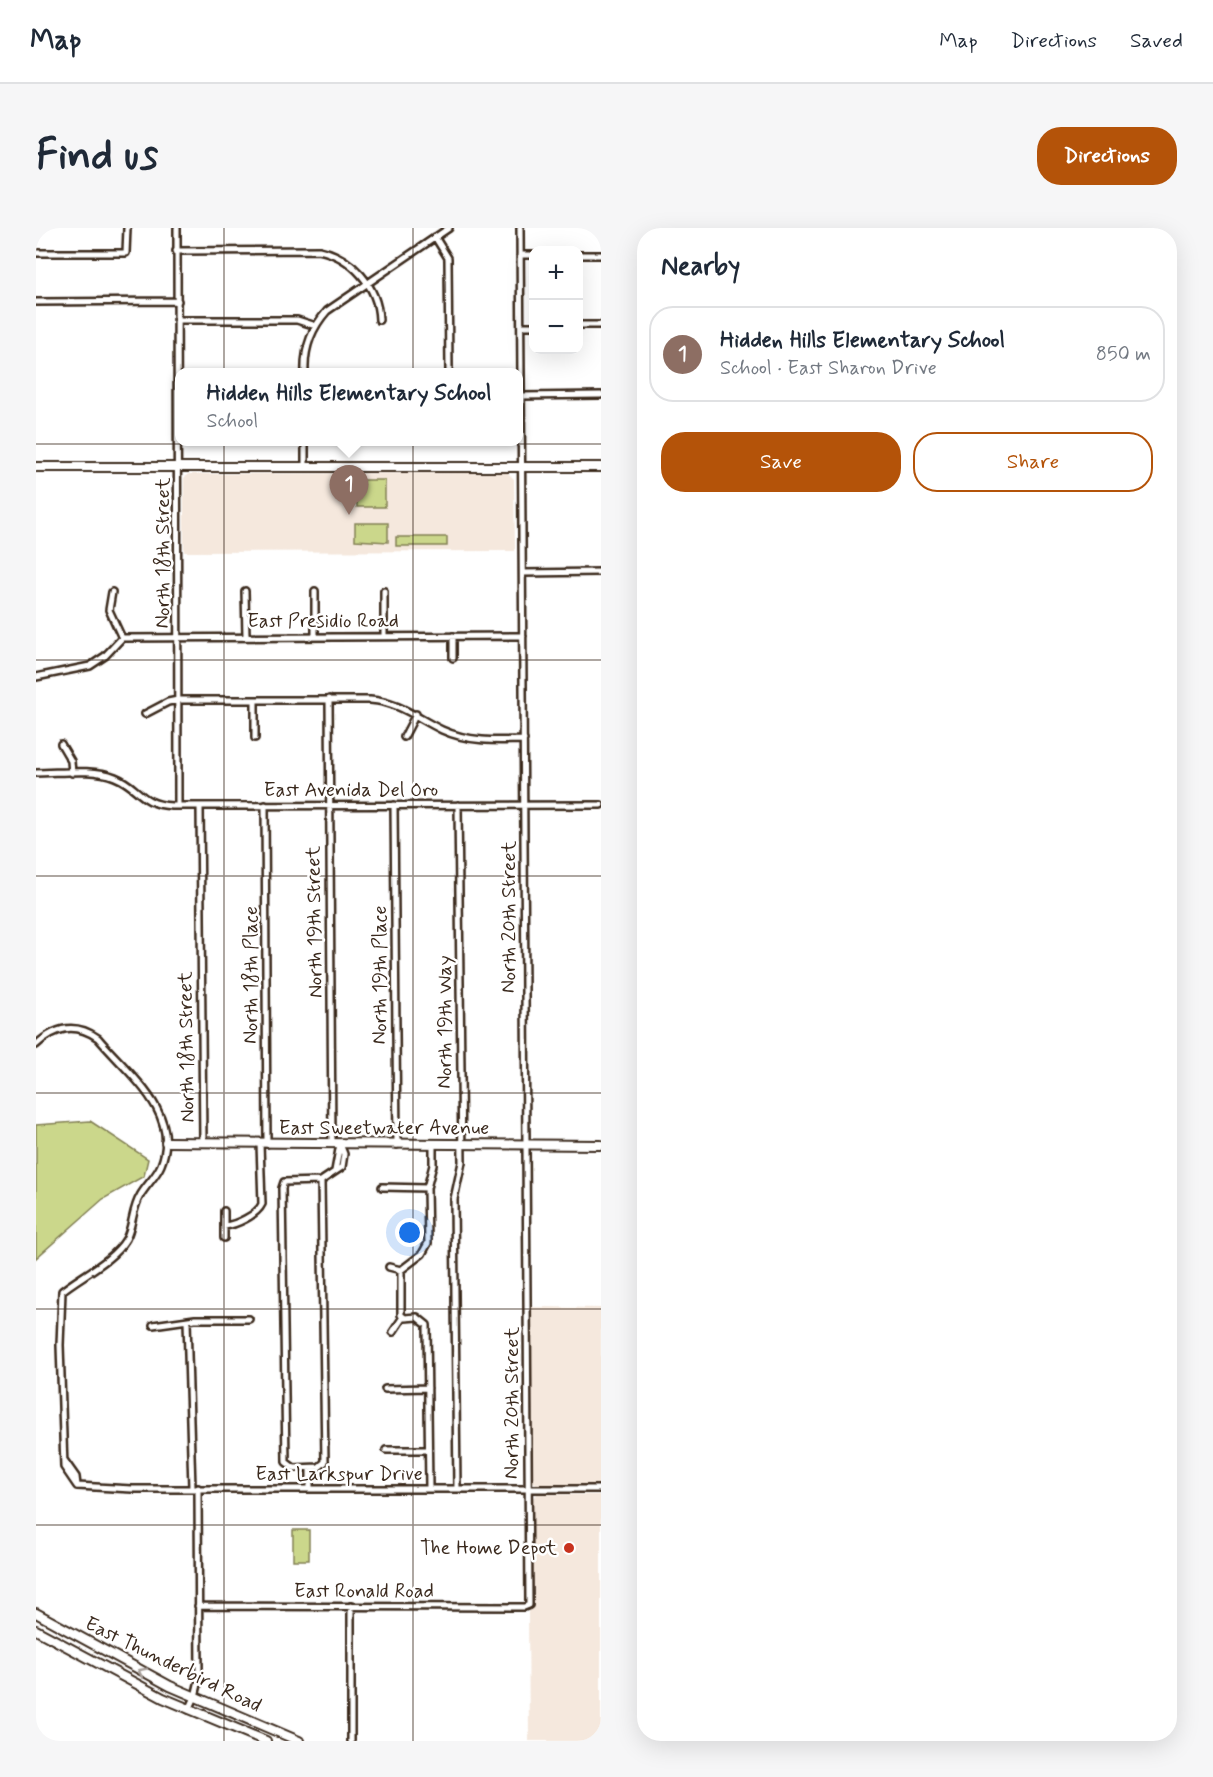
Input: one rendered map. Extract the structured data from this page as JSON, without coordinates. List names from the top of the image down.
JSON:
{
  "streets": {
    "street": [
      "North 18th Street",
      "East Presidio Road",
      "East Avenida Del Oro",
      "North 20th Street",
      "North 19th Street",
      "North 18th Place",
      "North 19th Place",
      "North 19th Way",
      "East Sweetwater Avenue",
      "East Larkspur Drive",
      "East Ronald Road",
      "East Thunderbird Road"
    ]
  },
  "crossings": [
    ["North 18th Street", "East Presidio Road"],
    ["North 18th Street", "East Avenida Del Oro"],
    ["North 18th Street", "East Sweetwater Avenue"],
    ["East Presidio Road", "North 20th Street"],
    ["East Avenida Del Oro", "North 20th Street"],
    ["East Avenida Del Oro", "North 19th Street"],
    ["East Avenida Del Oro", "North 18th Place"],
    ["East Avenida Del Oro", "North 19th Place"],
    ["East Avenida Del Oro", "North 19th Way"],
    ["North 20th Street", "East Sweetwater Avenue"],
    ["North 20th Street", "East Larkspur Drive"],
    ["North 20th Street", "East Ronald Road"],
    ["North 19th Street", "East Sweetwater Avenue"],
    ["North 18th Place", "East Sweetwater Avenue"],
    ["North 19th Place", "East Sweetwater Avenue"],
    ["North 19th Way", "East Sweetwater Avenue"],
    ["North 19th Way", "East Larkspur Drive"],
    ["East Sweetwater Avenue", "East Larkspur Drive"]
  ],
  "places": ["The Home Depot"],
  "page": {
    "header": "Map",
    "nav": ["Map", "Directions", "Saved"],
    "buttons": [
      "Directions",
      ["Save", "Share"]
    ],
    "title": "Find us",
    "heading": "Nearby",
    "map_buttons": ["+", "−"],
    "list": [
      {
        "mark": "1",
        "name": "Hidden Hills Elementary School",
        "note": "School · East Sharon Drive",
        "value": "850 m"
      }
    ],
    "popup": ["Hidden Hills Elementary School", "School"],
    "pins": "1"
  }
}
